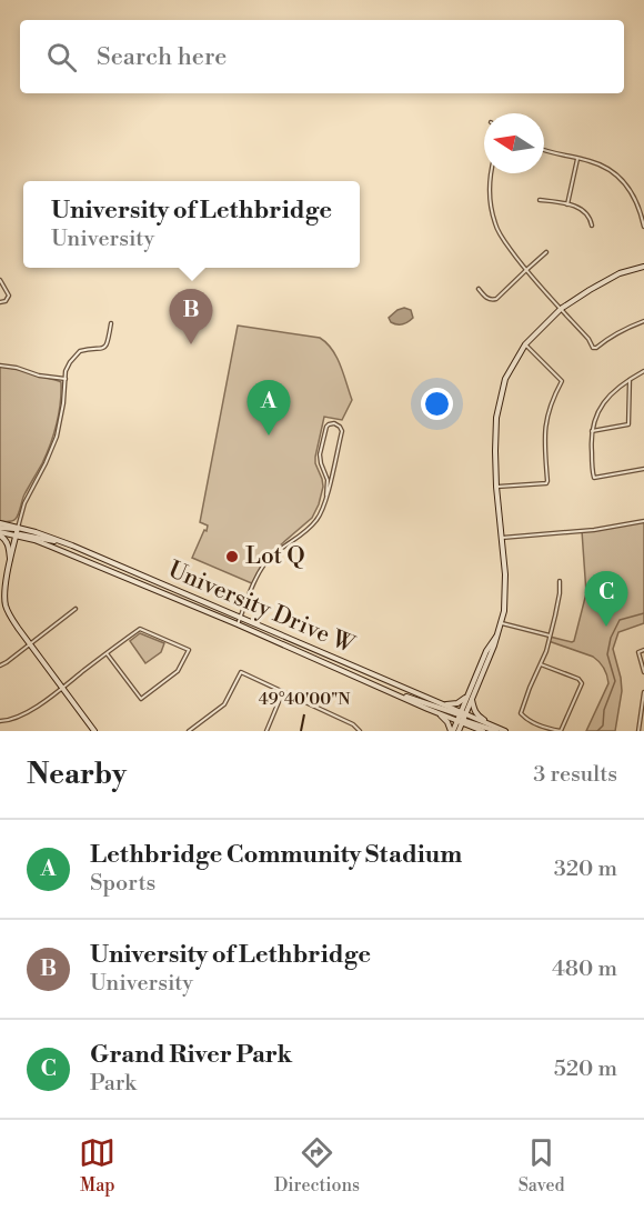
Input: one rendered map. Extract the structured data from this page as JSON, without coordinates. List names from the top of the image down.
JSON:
{
  "streets": {
    "main road": ["University Drive W"]
  },
  "places": ["Lot Q"],
  "north": "left",
  "page": {
    "search": "Search here",
    "popup": ["University of Lethbridge", "University"],
    "pins": ["B", "A", "C"],
    "heading": ["Nearby", "3 results"],
    "list": [
      {
        "mark": "A",
        "name": "Lethbridge Community Stadium",
        "note": "Sports",
        "value": "320 m"
      },
      {
        "mark": "B",
        "name": "University of Lethbridge",
        "note": "University",
        "value": "480 m"
      },
      {
        "mark": "C",
        "name": "Grand River Park",
        "note": "Park",
        "value": "520 m"
      }
    ],
    "nav": ["Map", "Directions", "Saved"]
  },
  "coordinates": ["49°40'00\"N"]
}
